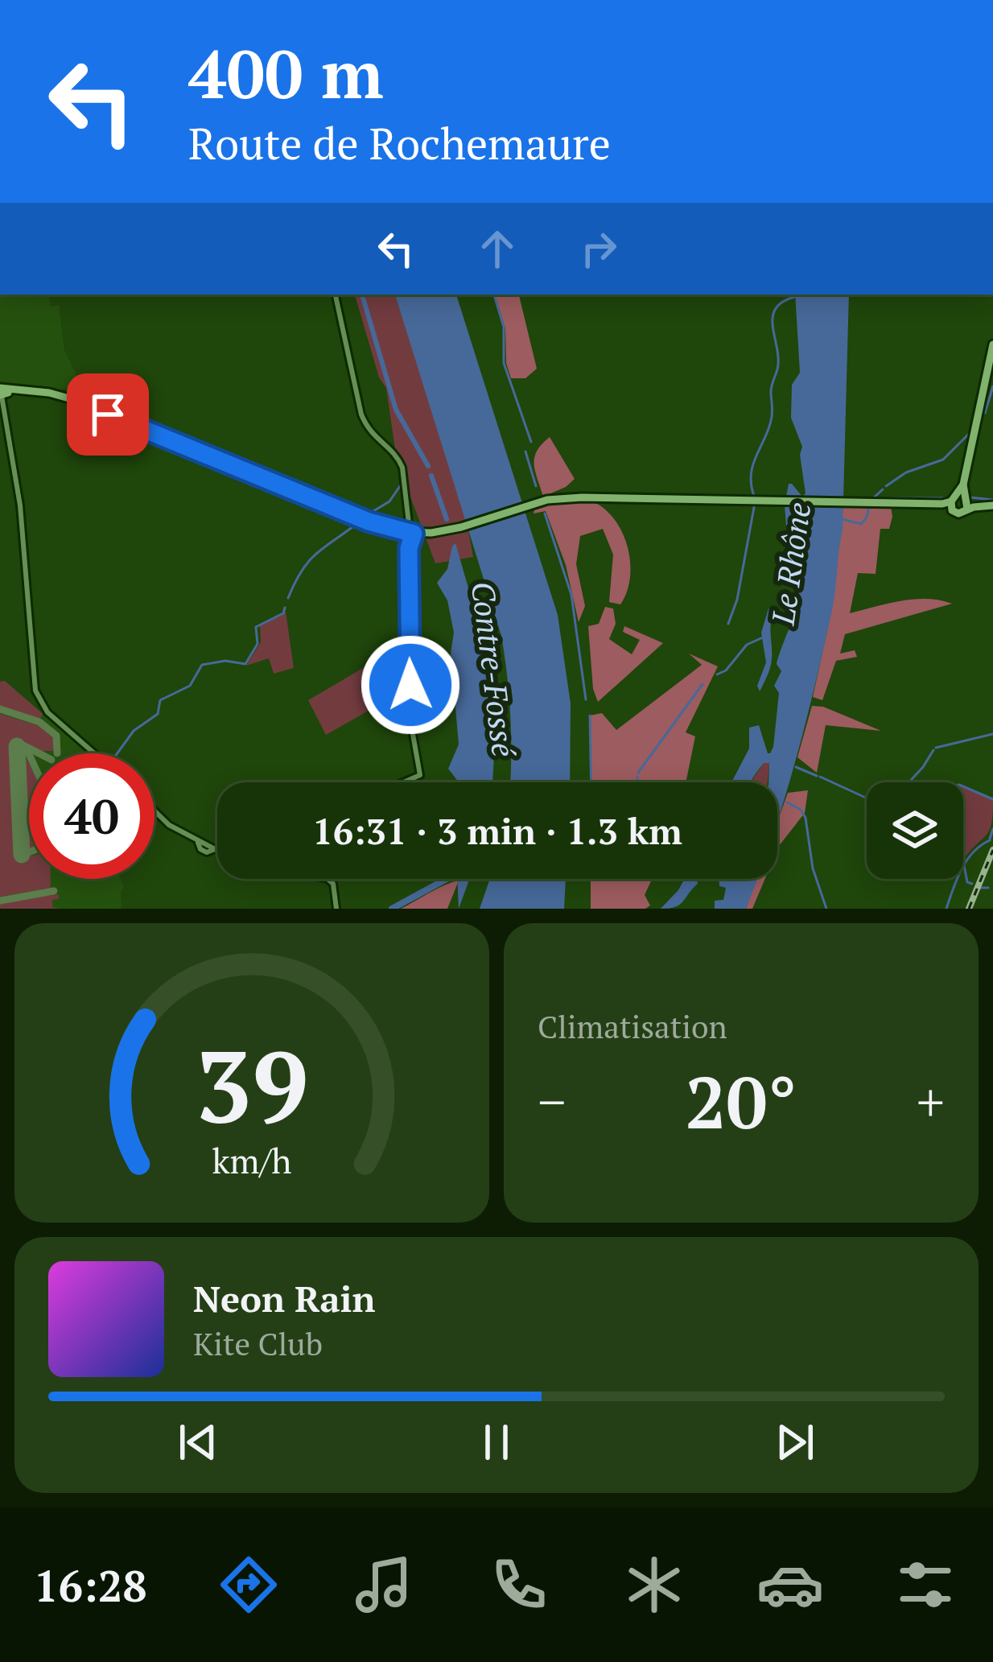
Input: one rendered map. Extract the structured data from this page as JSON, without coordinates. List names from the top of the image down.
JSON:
{
  "water": ["Le Rhône", "Contre-Fossé"],
  "page": {
    "turn": ["400 m", "Route de Rochemaure"],
    "limit": "40",
    "trip": "16:31 · 3 min · 1.3 km",
    "tile": "Climatisation",
    "heat": ["−", "20°", "+"],
    "song": ["Neon Rain", "Kite Club"],
    "tabs": "16:28",
    "gauge": ["39", "km/h"]
  }
}
